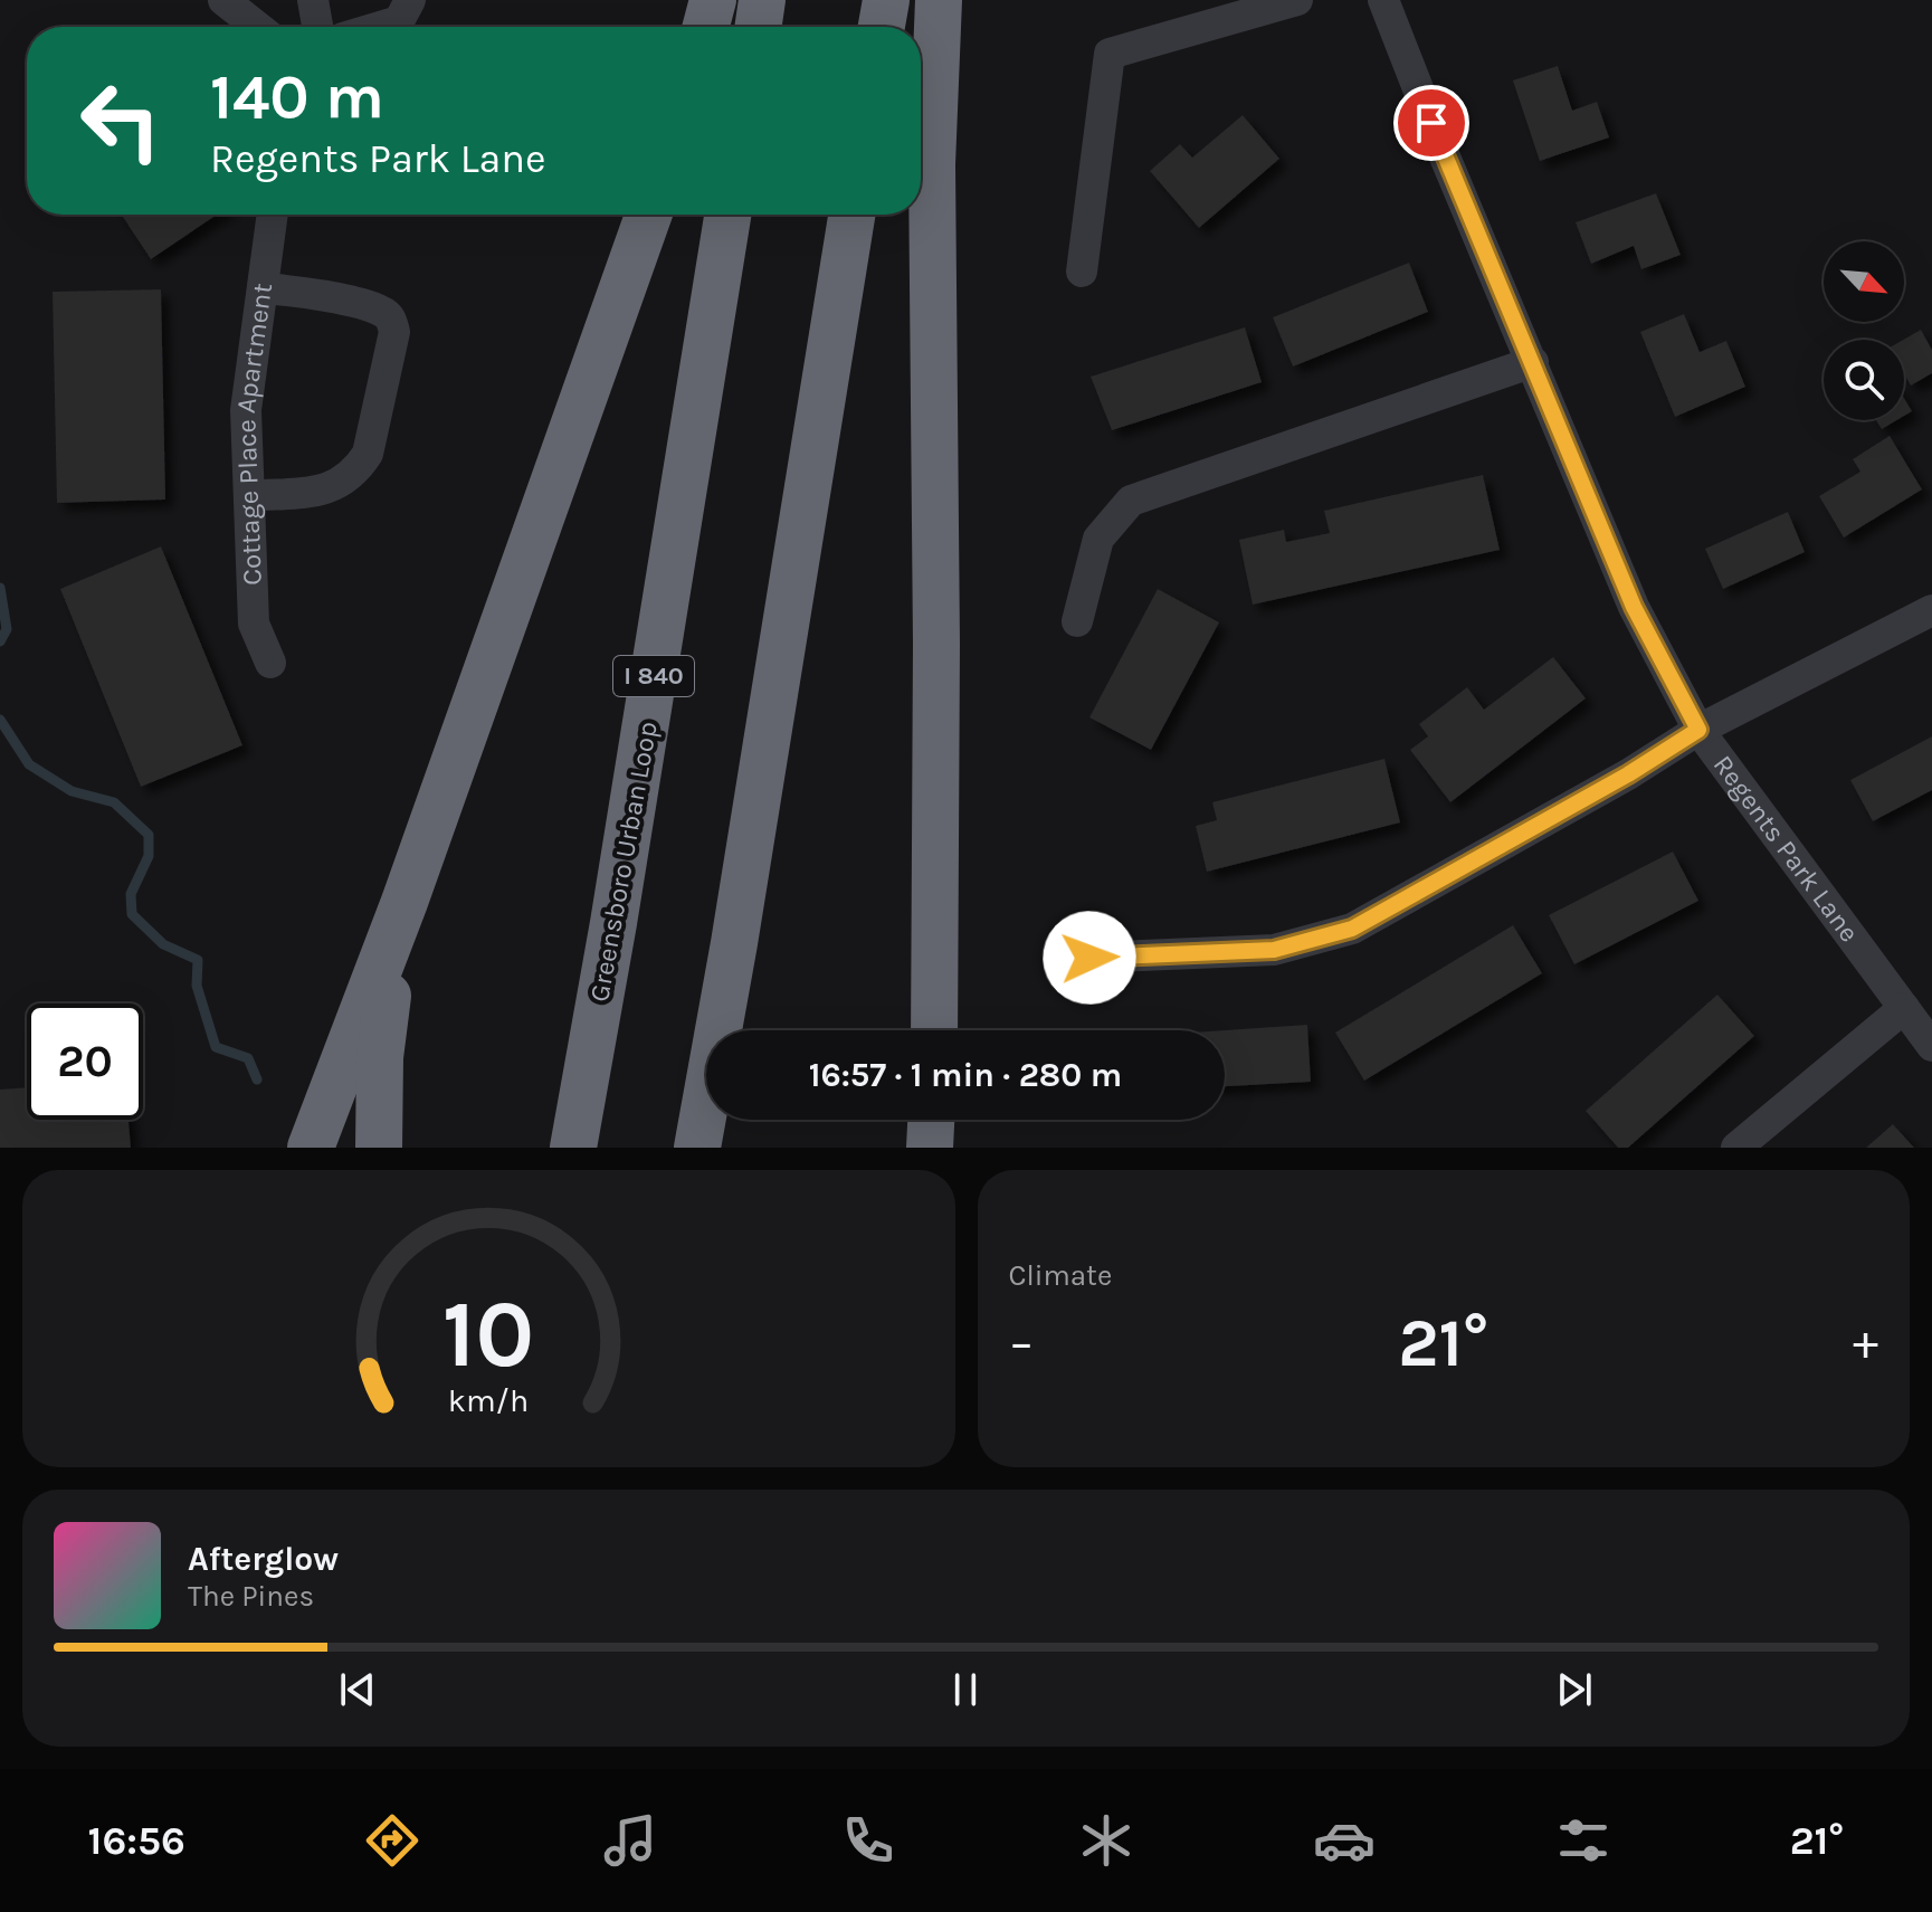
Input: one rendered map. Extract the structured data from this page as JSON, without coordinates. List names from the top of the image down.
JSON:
{
  "streets": {
    "highway": ["I 840", "Greensboro Urban Loop"],
    "street": ["Cottage Place Apartment", "Regents Park Lane"]
  },
  "north": "bottom right",
  "page": {
    "turn": ["140 m", "Regents Park Lane"],
    "limit": "20",
    "trip": "16:57 · 1 min · 280 m",
    "tile": "Climate",
    "heat": ["−", "21°", "+"],
    "song": ["Afterglow", "The Pines"],
    "tabs": ["16:56", "21°"],
    "gauge": ["10", "km/h"]
  }
}
